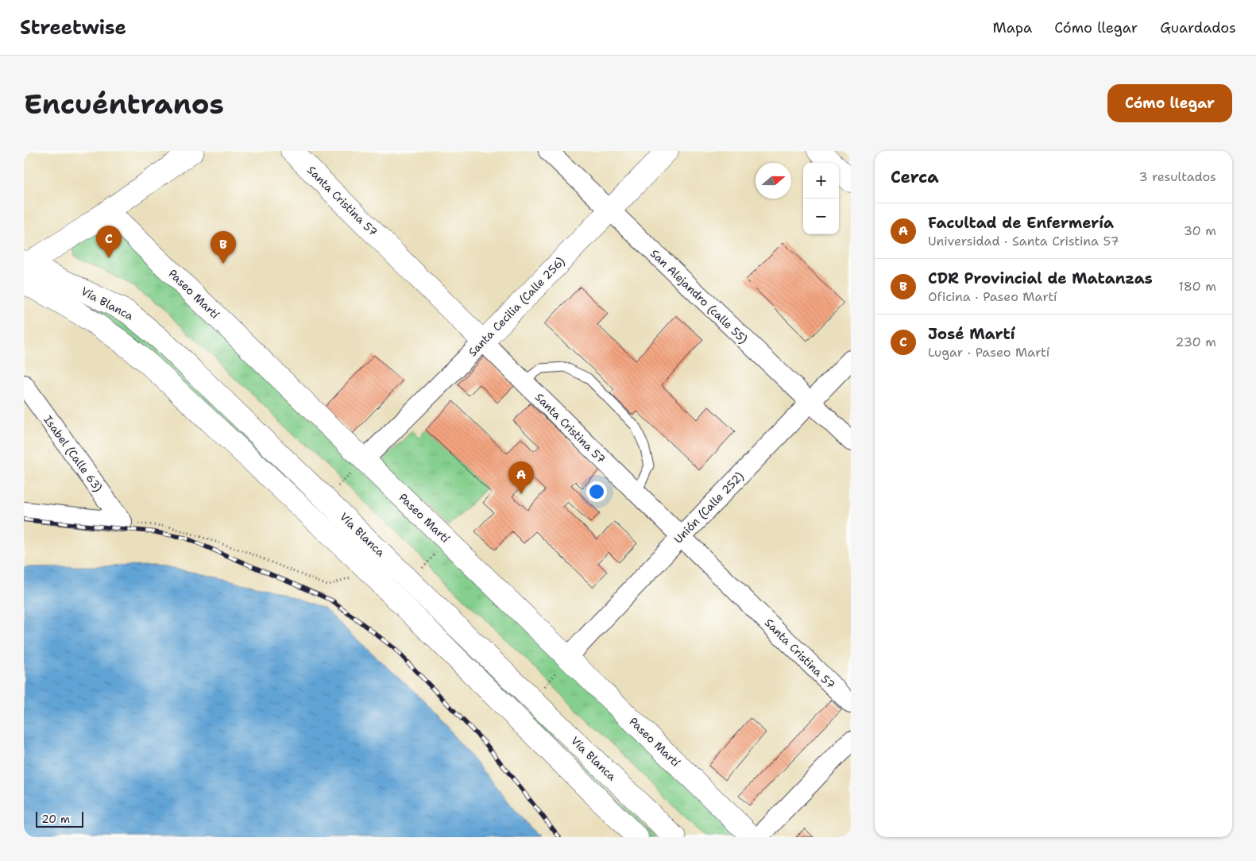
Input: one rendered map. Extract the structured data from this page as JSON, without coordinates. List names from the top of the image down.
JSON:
{
  "streets": {
    "main road": [
      "Santa Cristina 57",
      "Paseo Martí",
      "Vía Blanca",
      "Santa Cecilia (Calle 256)"
    ],
    "street": ["San Alejandro (calle 55)", "Isabel (Calle 63)", "Unión (Calle 252)"]
  },
  "crossings": [
    ["Santa Cristina 57", "Santa Cecilia (Calle 256)"],
    ["Santa Cristina 57", "Unión (Calle 252)"],
    ["Paseo Martí", "Santa Cecilia (Calle 256)"],
    ["Paseo Martí", "Unión (Calle 252)"],
    ["San Alejandro (calle 55)", "Santa Cecilia (Calle 256)"],
    ["San Alejandro (calle 55)", "Unión (Calle 252)"]
  ],
  "scale_bar": "20 m",
  "north": "right",
  "page": {
    "header": "Streetwise",
    "nav": ["Mapa", "Cómo llegar", "Guardados"],
    "buttons": "Cómo llegar",
    "title": "Encuéntranos",
    "heading": ["Cerca", "3 resultados"],
    "map_buttons": ["+", "−"],
    "list": [
      {
        "mark": "A",
        "name": "Facultad de Enfermería",
        "note": "Universidad · Santa Cristina 57",
        "value": "30 m"
      },
      {
        "mark": "B",
        "name": "CDR Provincial de Matanzas",
        "note": "Oficina · Paseo Martí",
        "value": "180 m"
      },
      {
        "mark": "C",
        "name": "José Martí",
        "note": "Lugar · Paseo Martí",
        "value": "230 m"
      }
    ],
    "pins": ["C", "B", "A"],
    "scale": "20 m"
  }
}
